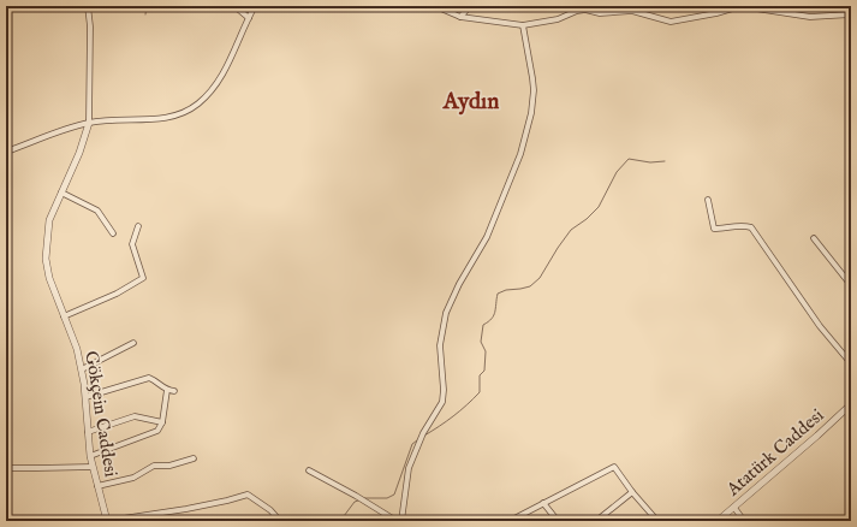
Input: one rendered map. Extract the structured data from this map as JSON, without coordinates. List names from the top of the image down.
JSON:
{
  "streets": {
    "street": ["Gökçein Caddesi", "Atatürk Caddesi"]
  },
  "districts": ["Aydın"]
}
